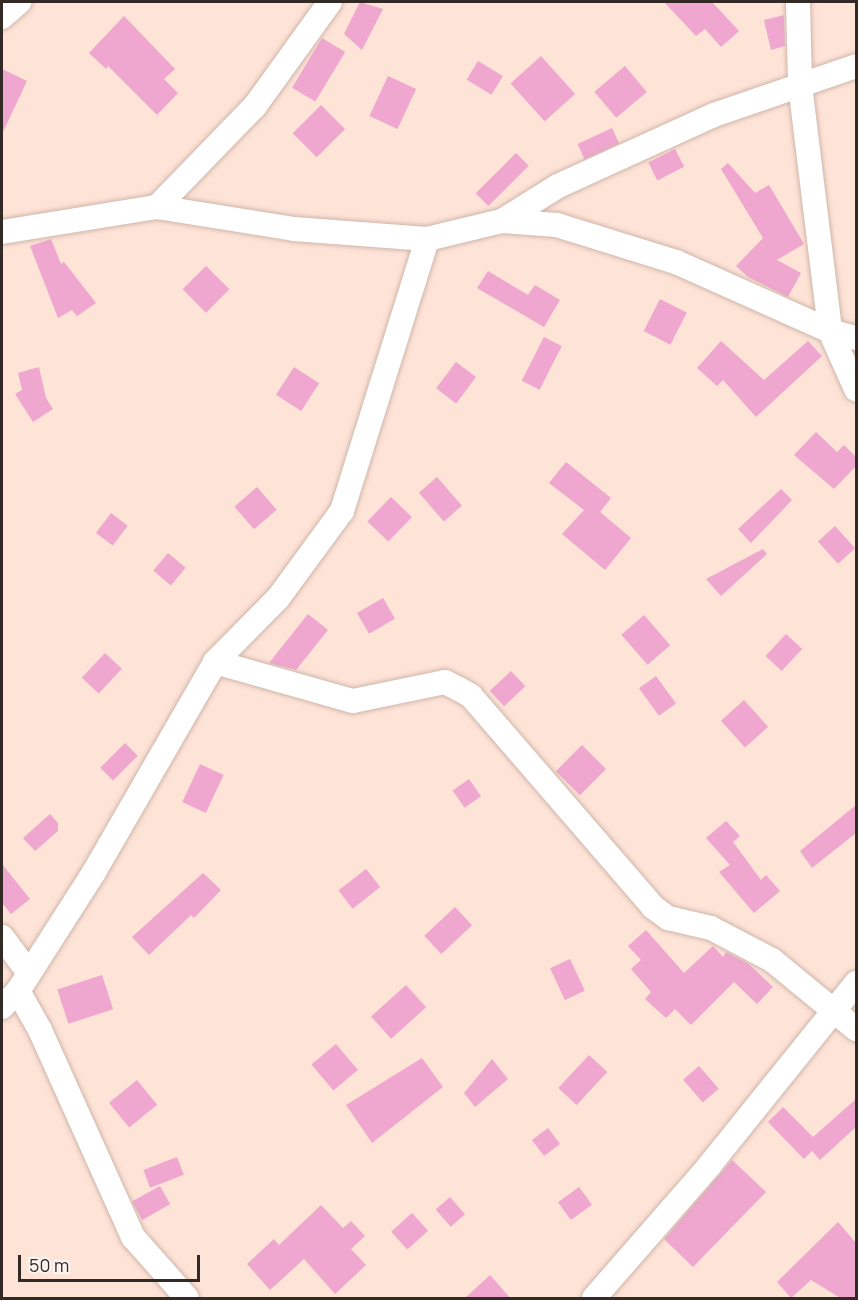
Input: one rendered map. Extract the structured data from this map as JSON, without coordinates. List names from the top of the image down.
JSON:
{
  "scale_bar": "50 m"
}
